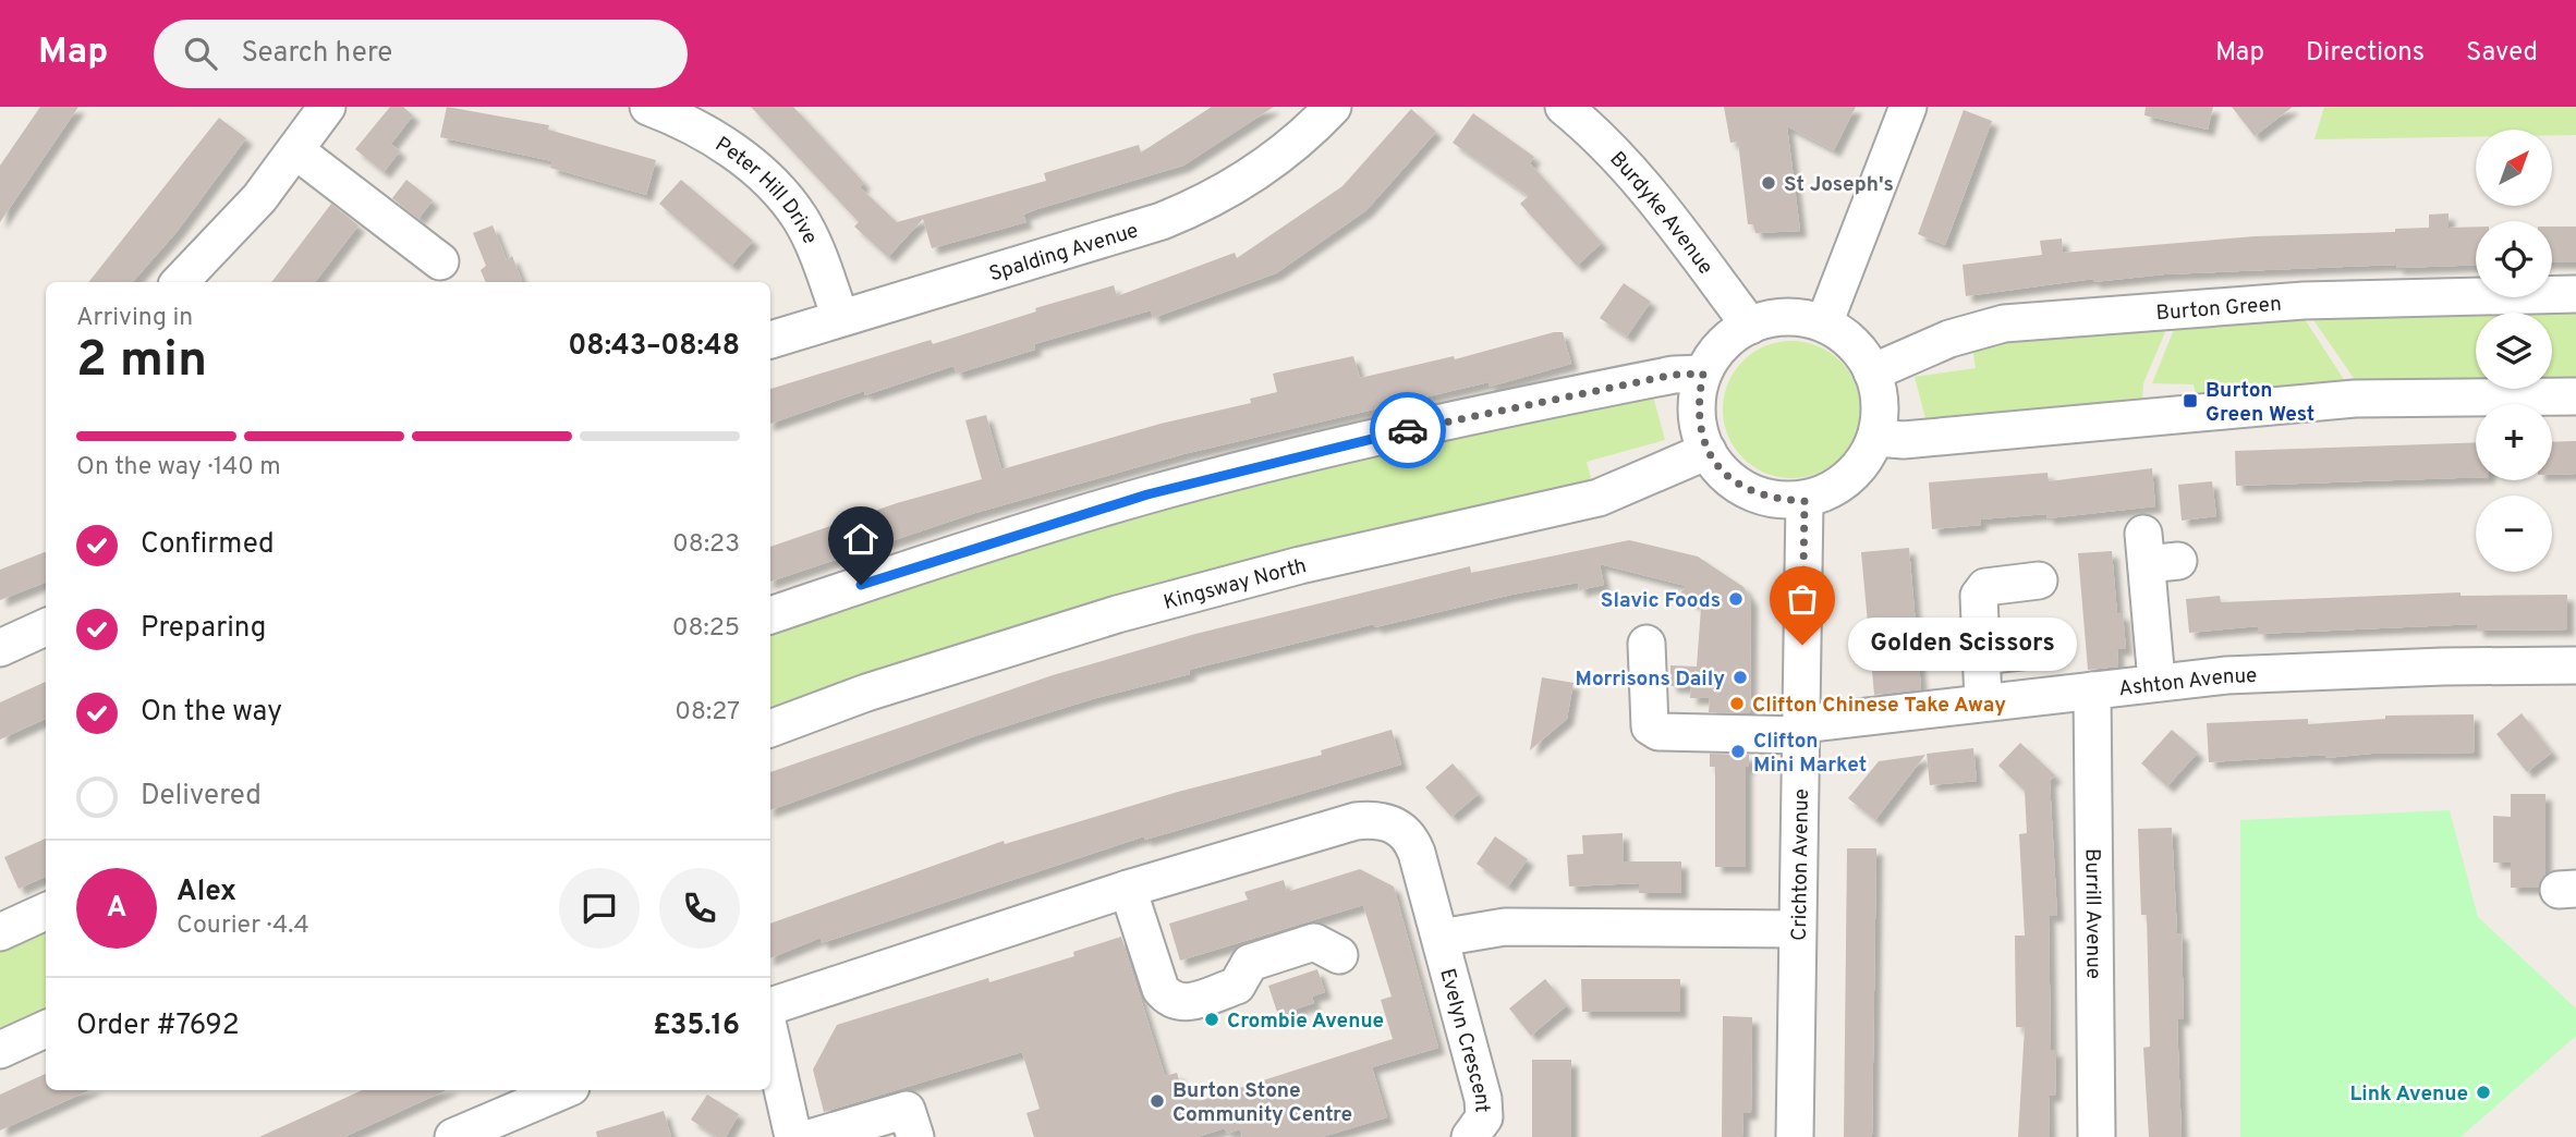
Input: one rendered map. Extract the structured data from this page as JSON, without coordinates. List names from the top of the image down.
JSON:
{
  "streets": {
    "street": [
      "Peter Hill Drive",
      "Burdyke Avenue",
      "Spalding Avenue",
      "Burton Green",
      "Kingsway North",
      "Ashton Avenue",
      "Crichton Avenue",
      "Burrill Avenue",
      "Evelyn Crescent"
    ]
  },
  "crossings": [
    ["Peter Hill Drive", "Spalding Avenue"],
    ["Burdyke Avenue", "Burton Green"],
    ["Burdyke Avenue", "Kingsway North"],
    ["Burdyke Avenue", "Crichton Avenue"],
    ["Burton Green", "Kingsway North"],
    ["Burton Green", "Crichton Avenue"],
    ["Kingsway North", "Crichton Avenue"],
    ["Ashton Avenue", "Crichton Avenue"],
    ["Ashton Avenue", "Burrill Avenue"]
  ],
  "places": {
    "other": [
      "St Joseph's",
      "Slavic Foods",
      "Golden Scissors",
      "Morrisons Daily",
      "Clifton Chinese Take Away",
      "Clifton Mini Market",
      "Crombie Avenue",
      "Link Avenue",
      "Burton Stone Community Centre"
    ],
    "transit": ["Burton Green West"]
  },
  "north": "top right",
  "page": {
    "header": "Map",
    "search": "Search here",
    "nav": ["Map", "Directions", "Saved"],
    "map_buttons": ["+", "−"],
    "heading": ["2 min", "Arriving in", "08:43–08:48"],
    "panel": [
      "Alex",
      "Courier · 4.4",
      "Order #7692",
      "£35.16"
    ],
    "bar": "On the way · 140 m",
    "list": [
      ["Confirmed", "08:23"],
      ["Preparing", "08:25"],
      ["On the way", "08:27"],
      "Delivered"
    ],
    "bubble": "Golden Scissors",
    "round": "A"
  }
}
